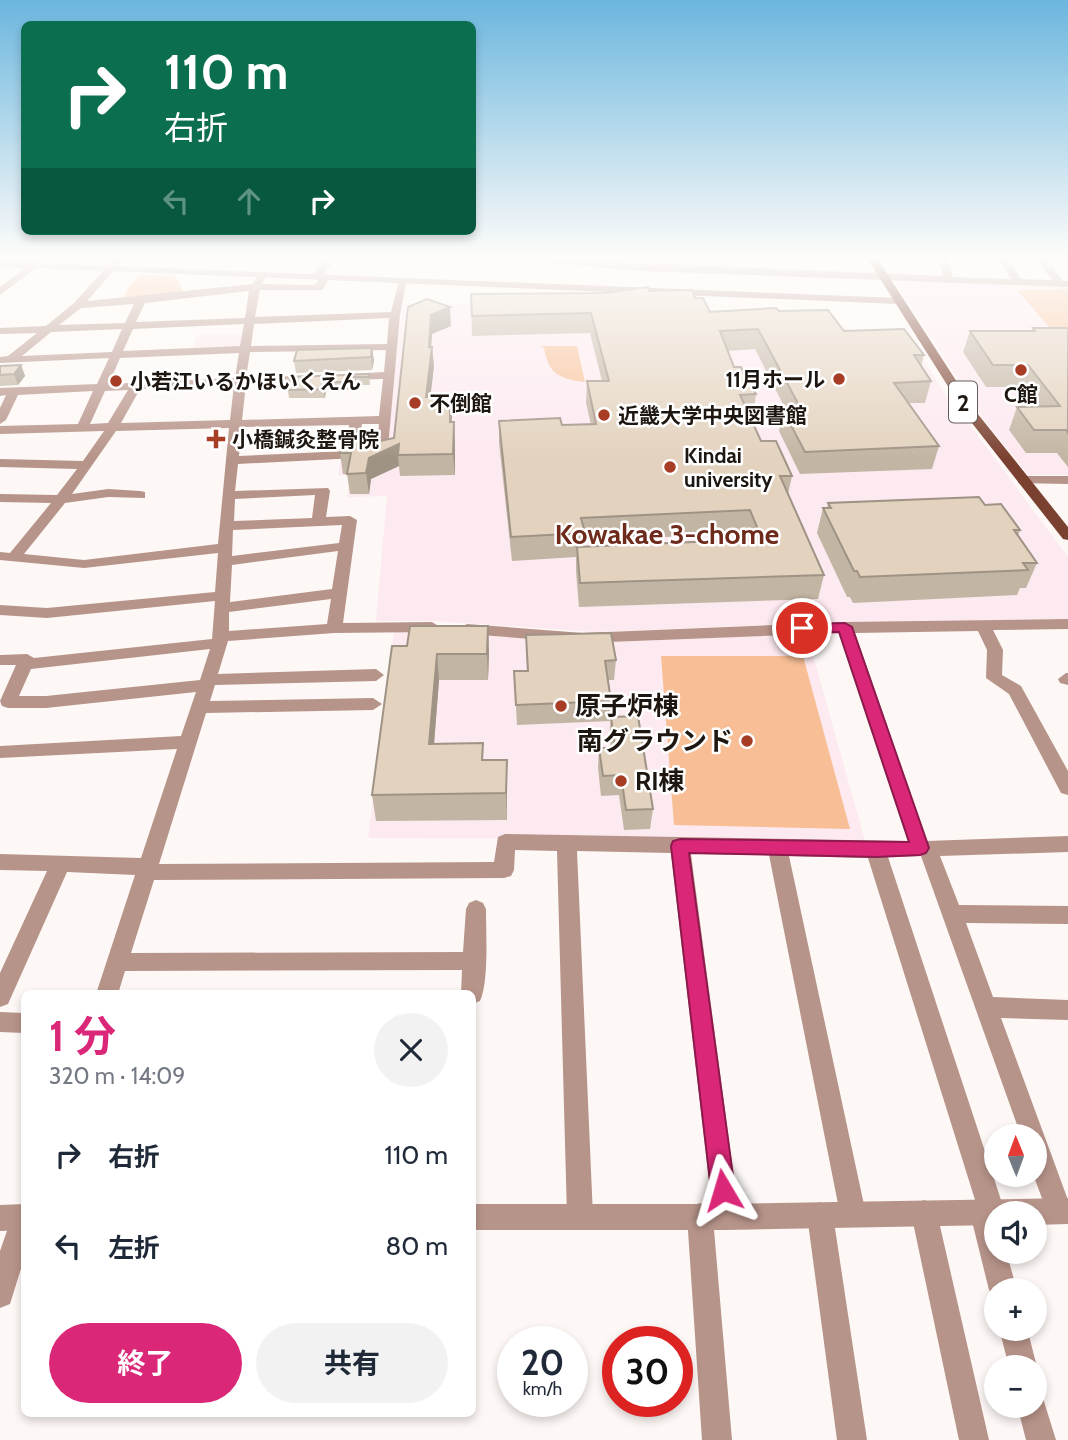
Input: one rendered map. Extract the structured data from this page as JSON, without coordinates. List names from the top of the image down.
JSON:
{
  "streets": {
    "main road": ["2"]
  },
  "districts": ["Kowakae 3-chome"],
  "places": {
    "other": [
      "C館",
      "11月ホール",
      "小若江いるかほいくえん",
      "不倒館",
      "近畿大学中央図書館",
      "Kindai university",
      "原子炉棟",
      "南グラウンド",
      "RI棟"
    ],
    "health": ["小橋鍼灸整骨院"]
  },
  "north": "top",
  "page": {
    "turn": ["110 m", "右折"],
    "heading": ["1 分", "320 m · 14:09"],
    "list": [
      {
        "name": "右折",
        "value": "110 m"
      },
      {
        "name": "左折",
        "value": "80 m"
      }
    ],
    "map_buttons": ["+", "−"],
    "buttons": ["終了", "共有"],
    "speed": "20 km/h",
    "limit": "30"
  }
}
